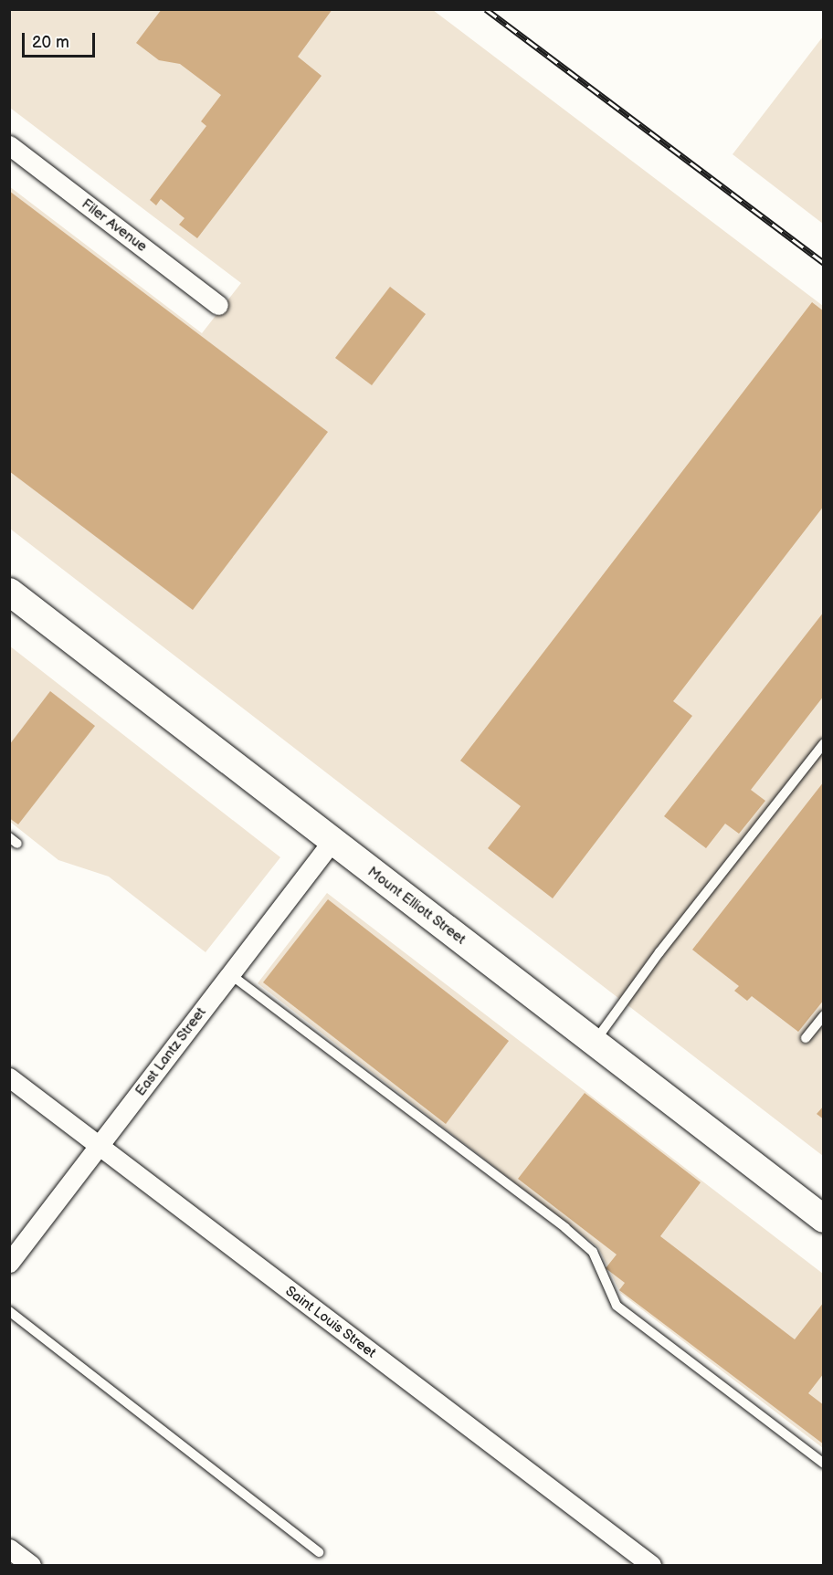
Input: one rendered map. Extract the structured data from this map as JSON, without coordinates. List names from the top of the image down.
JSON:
{
  "streets": {
    "street": [
      "Filer Avenue",
      "Mount Elliott Street",
      "East Lantz Street",
      "Saint Louis Street"
    ]
  },
  "crossings": [
    ["Mount Elliott Street", "East Lantz Street"],
    ["East Lantz Street", "Saint Louis Street"]
  ],
  "scale_bar": "20 m"
}
